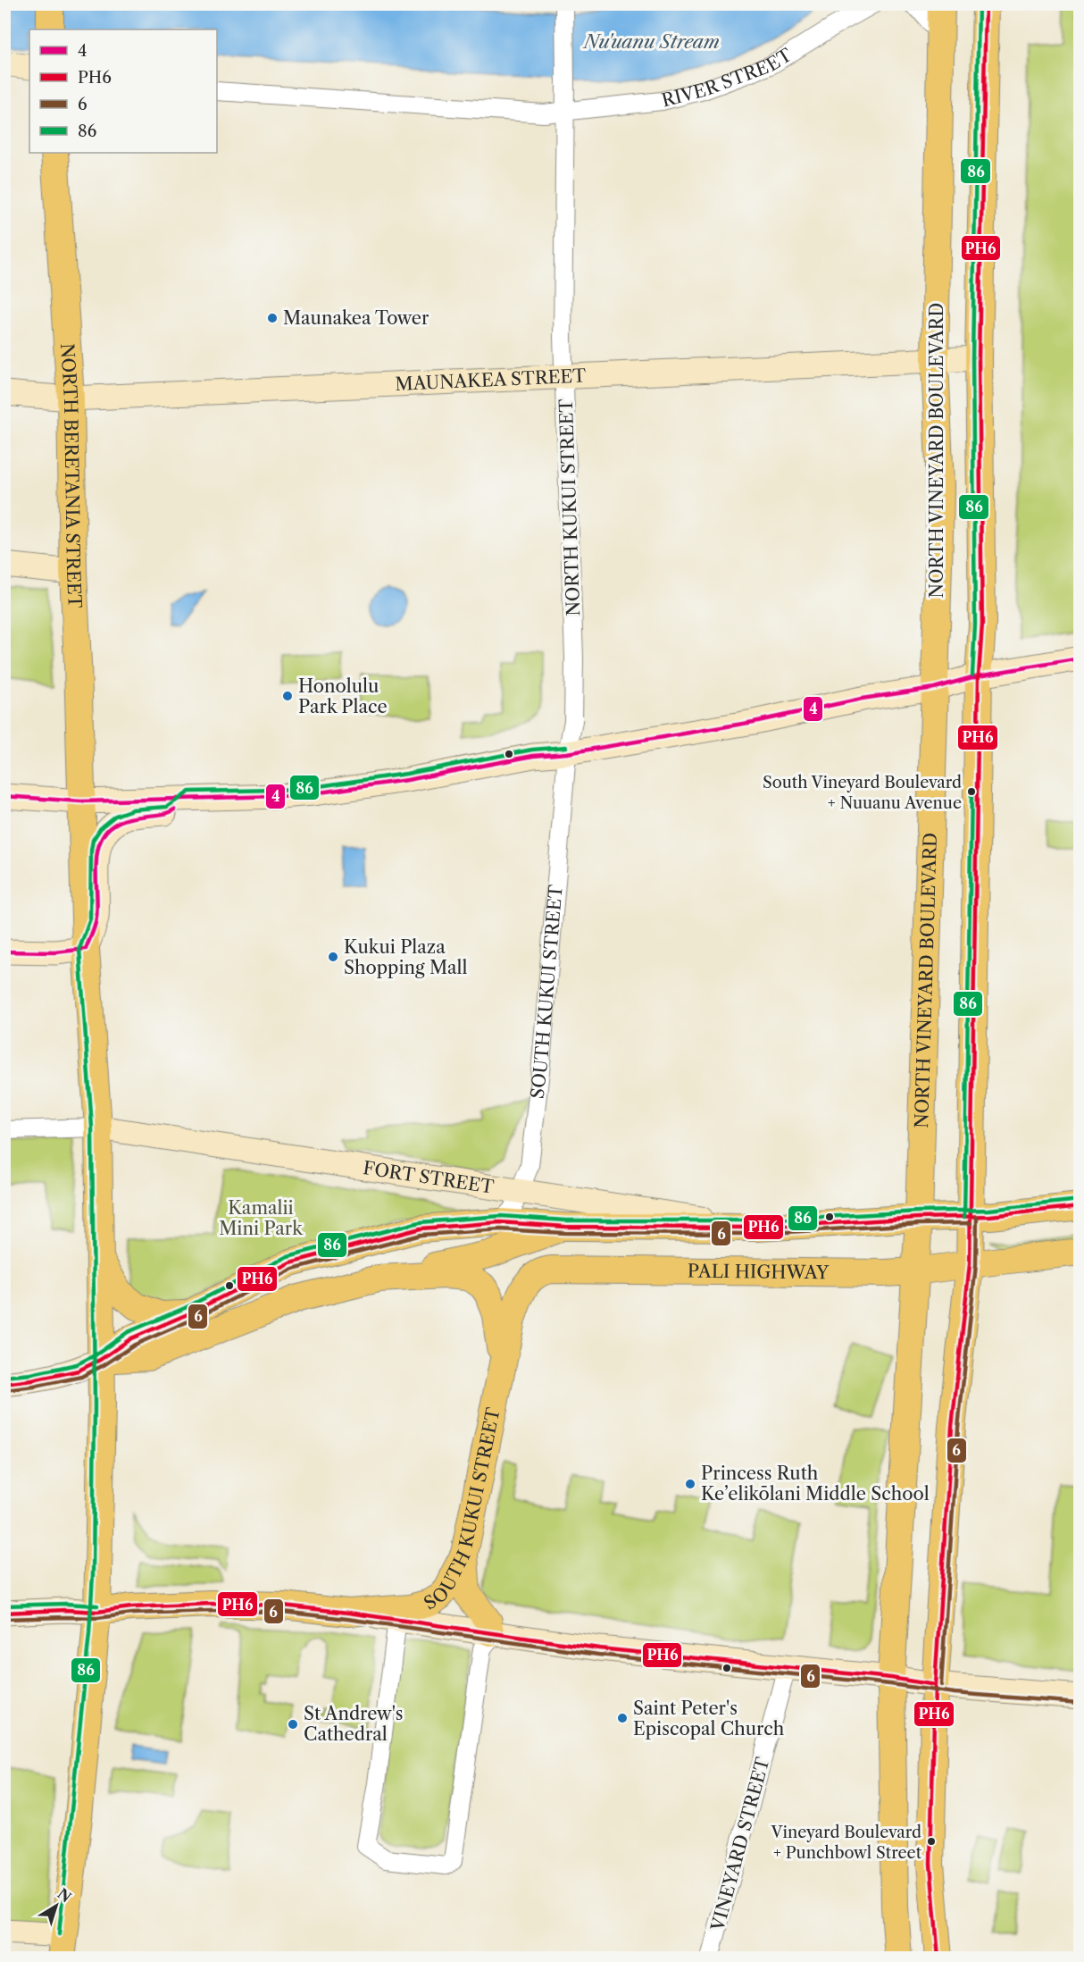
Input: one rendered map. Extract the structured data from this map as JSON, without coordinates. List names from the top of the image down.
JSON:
{
  "streets": {
    "main road": [
      "MAUNAKEA STREET",
      "NORTH VINEYARD BOULEVARD",
      "NORTH BERETANIA STREET",
      "SOUTH KUKUI STREET",
      "FORT STREET",
      "PALI HIGHWAY"
    ],
    "street": ["RIVER STREET", "NORTH KUKUI STREET", "VINEYARD STREET"]
  },
  "crossings": [
    ["RIVER STREET", "NORTH KUKUI STREET"],
    ["MAUNAKEA STREET", "NORTH VINEYARD BOULEVARD"],
    ["MAUNAKEA STREET", "NORTH BERETANIA STREET"],
    ["MAUNAKEA STREET", "NORTH KUKUI STREET"],
    ["NORTH VINEYARD BOULEVARD", "PALI HIGHWAY"],
    ["NORTH BERETANIA STREET", "SOUTH KUKUI STREET"],
    ["NORTH BERETANIA STREET", "FORT STREET"],
    ["NORTH KUKUI STREET", "SOUTH KUKUI STREET"],
    ["SOUTH KUKUI STREET", "FORT STREET"],
    ["SOUTH KUKUI STREET", "PALI HIGHWAY"]
  ],
  "water": ["Nu'uanu Stream"],
  "parks": ["Kamalii Mini Park"],
  "places": [
    "Maunakea Tower",
    "Honolulu Park Place",
    "South Vineyard Boulevard + Nuuanu Avenue",
    "Kukui Plaza Shopping Mall",
    "Princess Ruth Ke’elikōlani Middle School",
    "Saint Peter's Episcopal Church",
    "St Andrew's Cathedral",
    "Vineyard Boulevard + Punchbowl Street"
  ],
  "lines": [
    "transit line PH6",
    "transit line 86",
    "transit line 4",
    "transit line 6"
  ],
  "legend": [
    "4",
    "PH6",
    "6",
    "86"
  ],
  "north": "top right"
}
